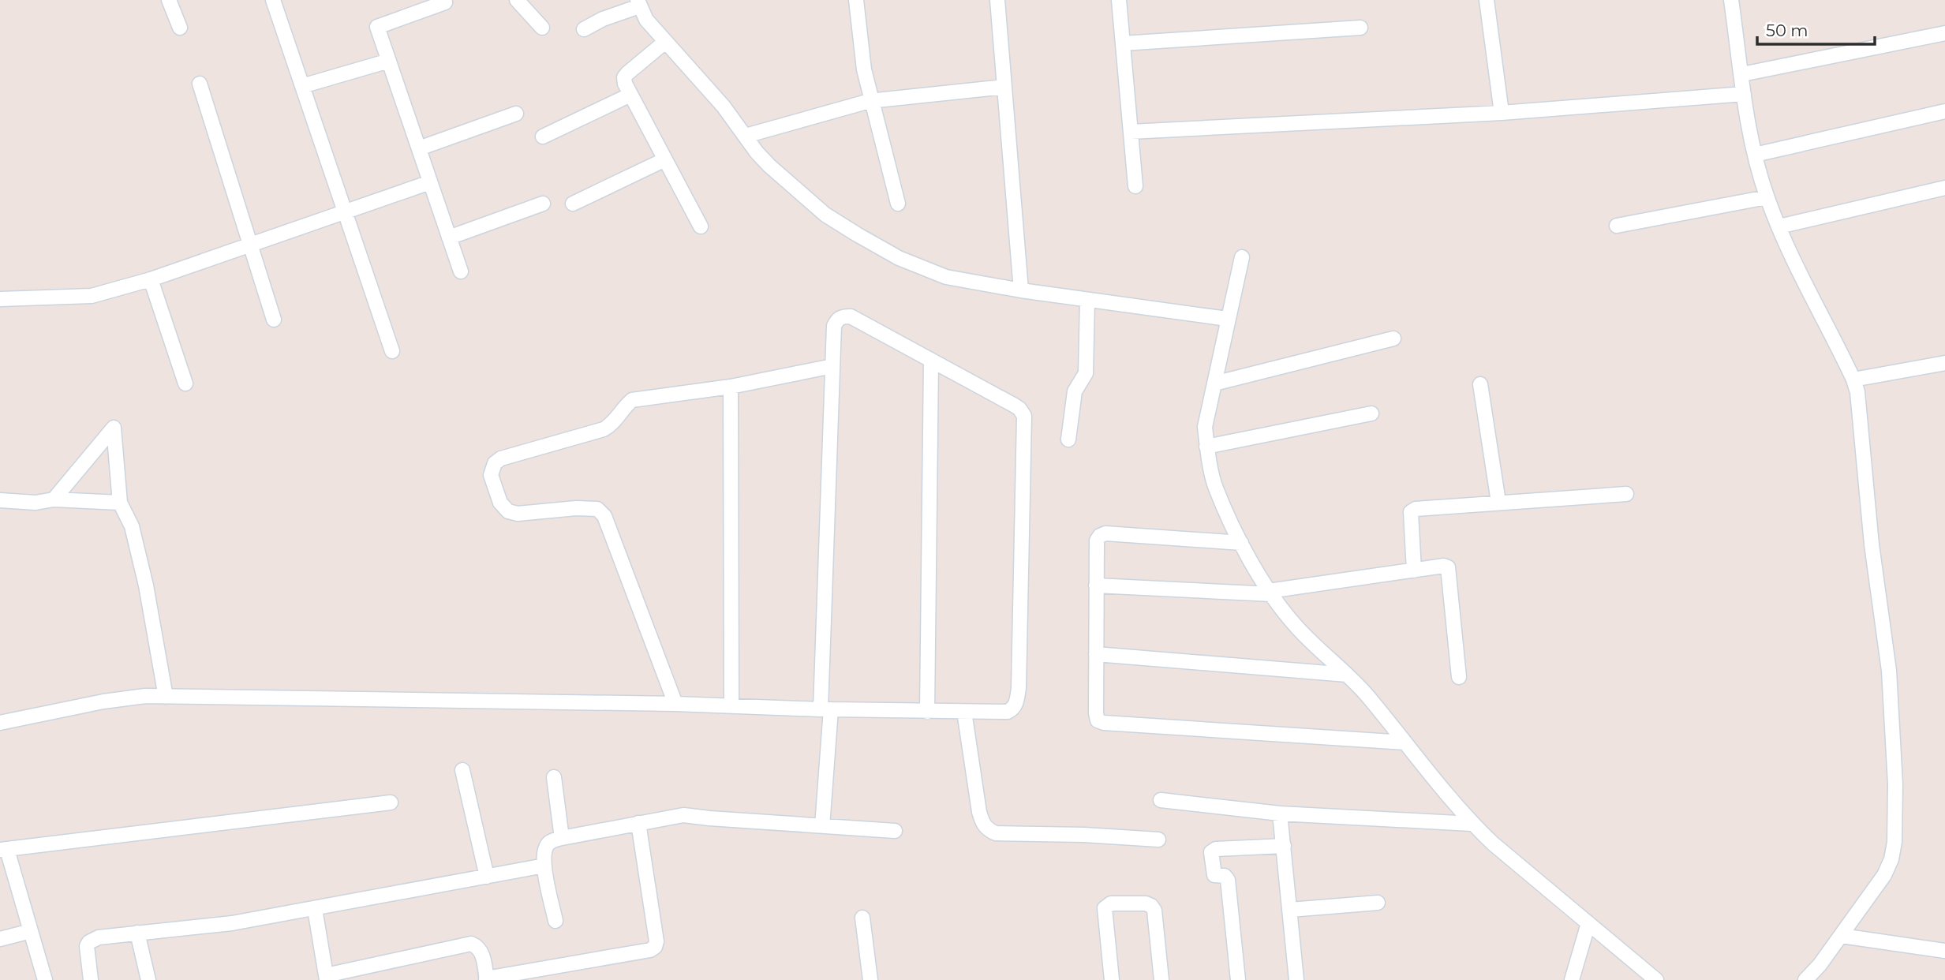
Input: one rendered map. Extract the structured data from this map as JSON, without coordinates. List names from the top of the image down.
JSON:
{
  "scale_bar": "50 m"
}
